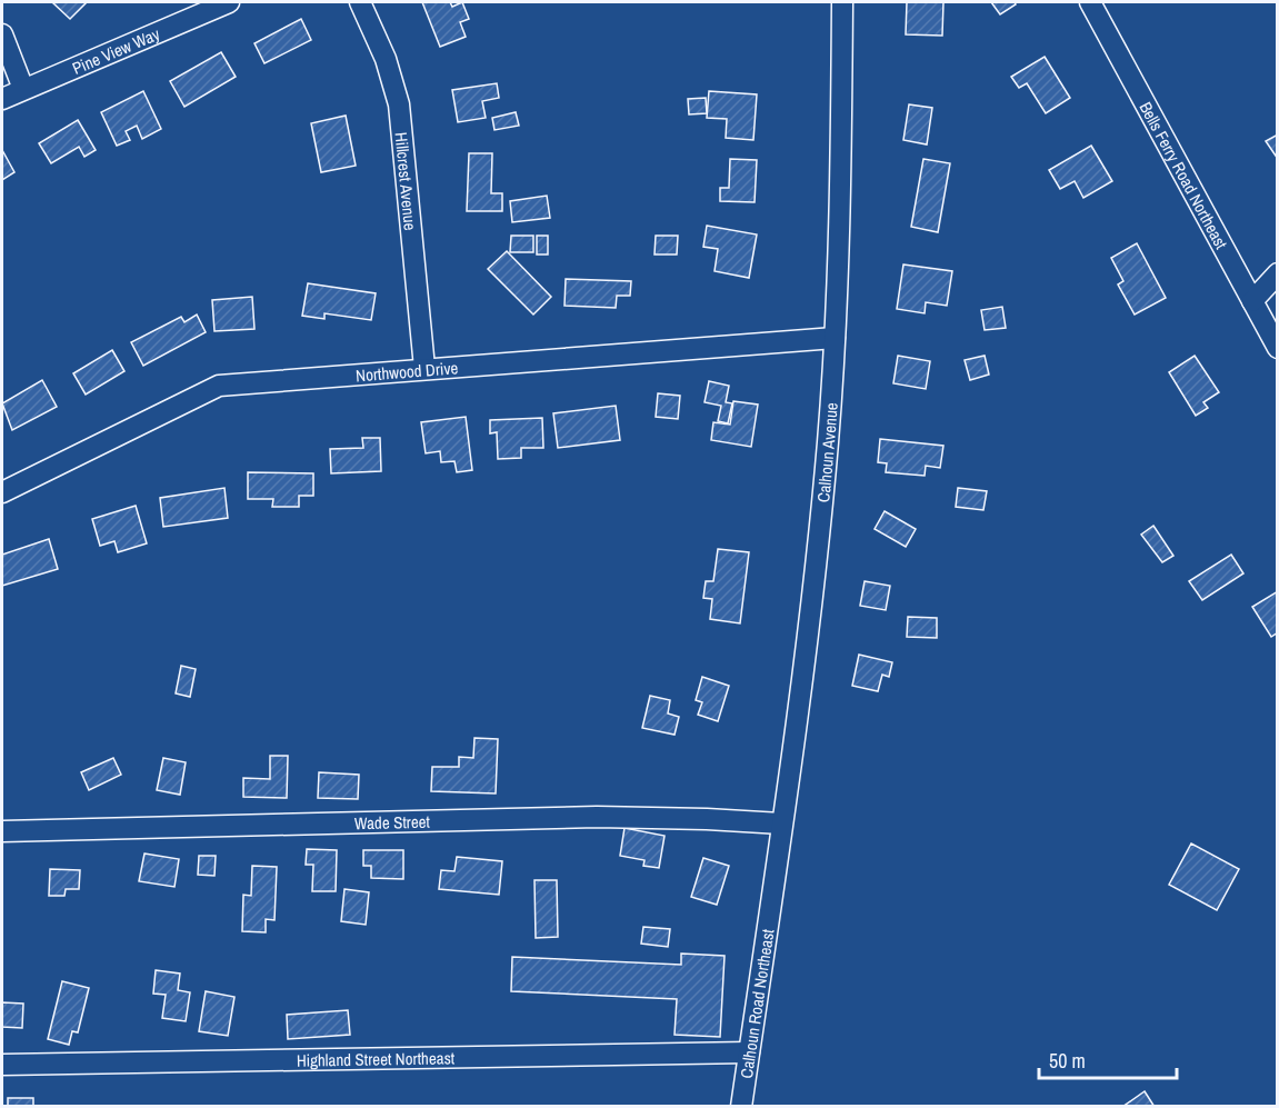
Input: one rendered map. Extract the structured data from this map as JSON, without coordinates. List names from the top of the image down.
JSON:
{
  "streets": {
    "street": [
      "Pine View Way",
      "Bells Ferry Road Northeast",
      "Hillcrest Avenue",
      "Northwood Drive",
      "Calhoun Avenue",
      "Wade Street",
      "Calhoun Road Northeast",
      "Highland Street Northeast"
    ]
  },
  "crossings": [
    ["Hillcrest Avenue", "Northwood Drive"],
    ["Northwood Drive", "Calhoun Avenue"],
    ["Calhoun Avenue", "Wade Street"],
    ["Calhoun Avenue", "Calhoun Road Northeast"],
    ["Calhoun Road Northeast", "Highland Street Northeast"]
  ],
  "scale_bar": "50 m"
}
